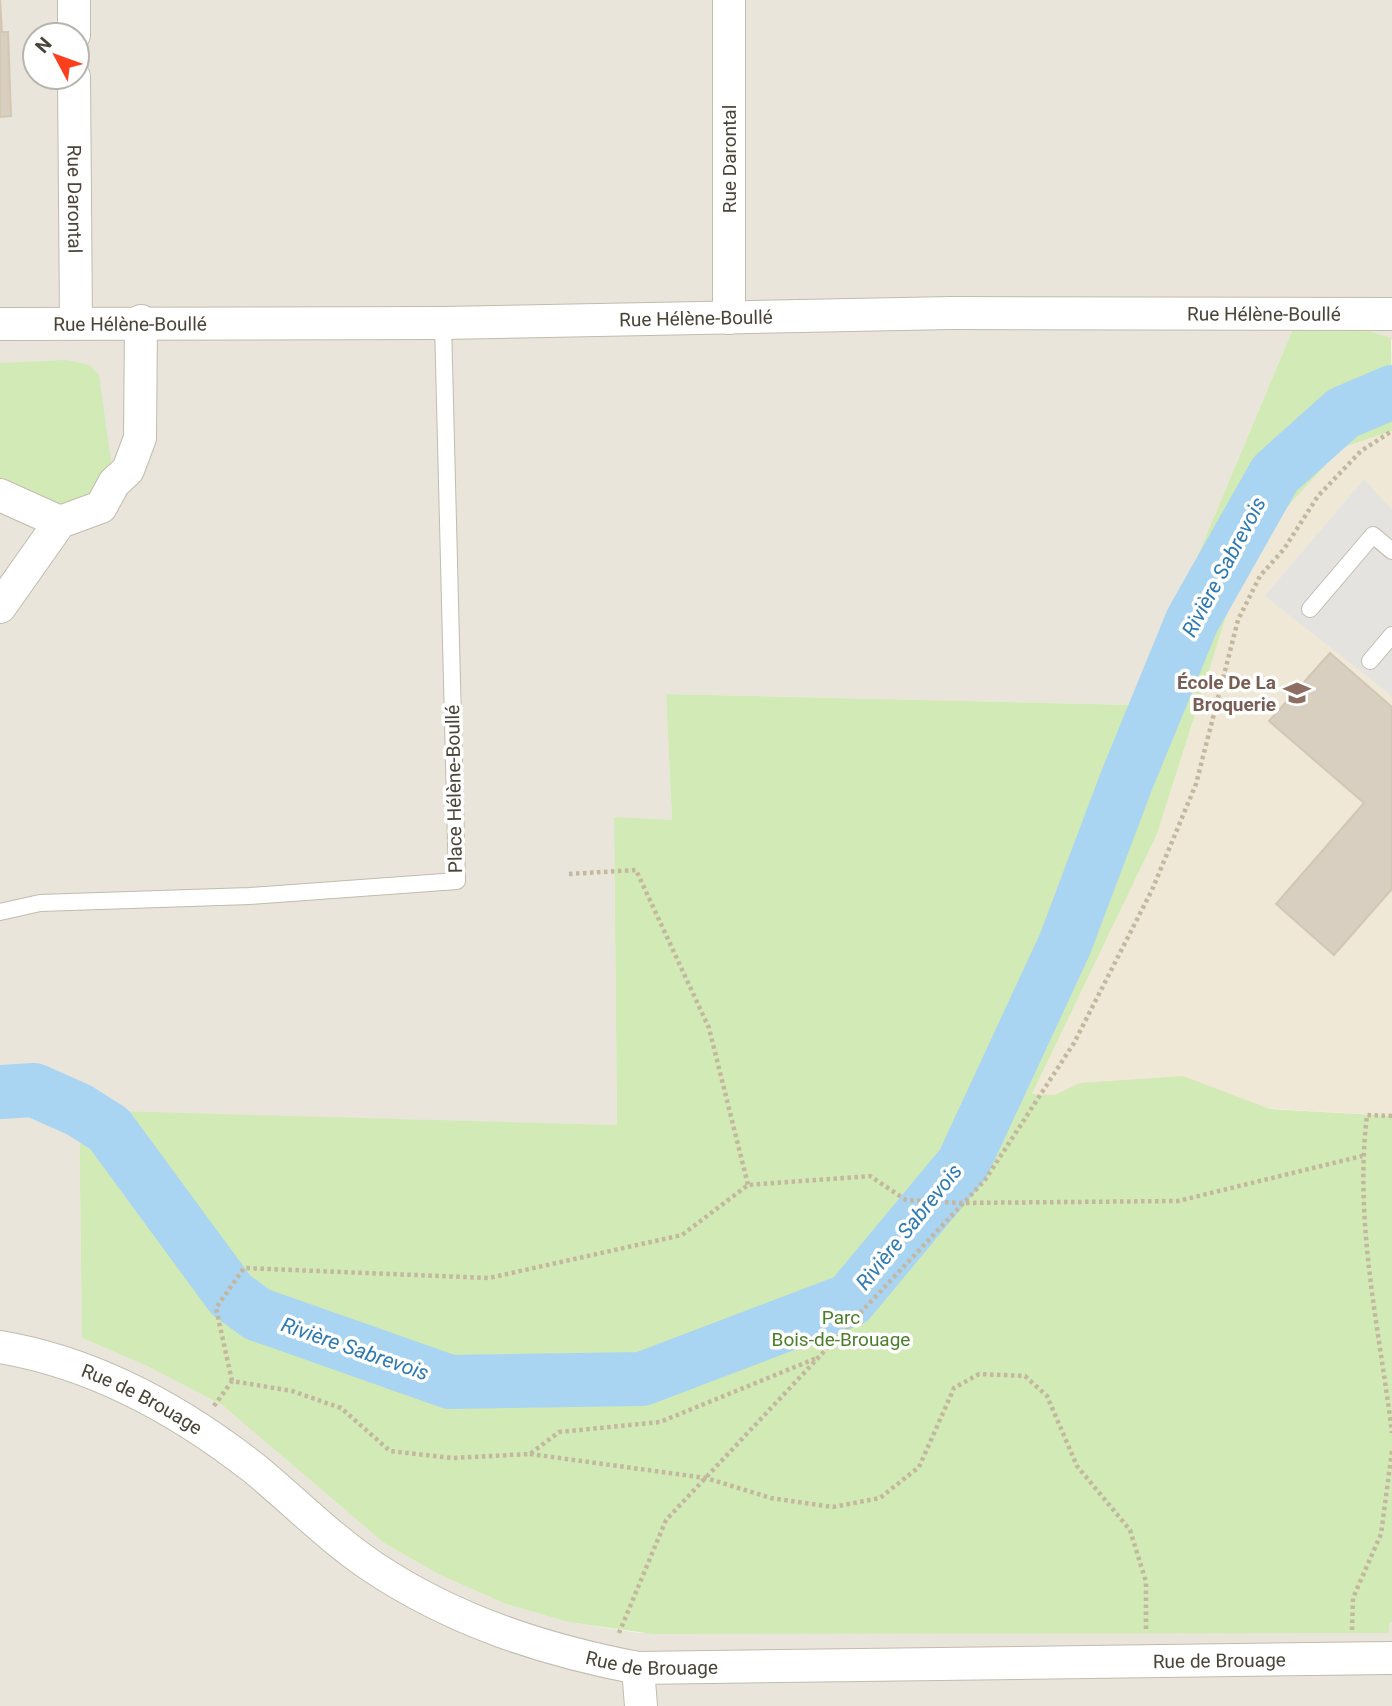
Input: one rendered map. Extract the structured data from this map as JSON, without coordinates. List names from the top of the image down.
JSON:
{
  "streets": {
    "street": ["Rue Darontal", "Rue Hélène-Boullé", "Rue de Brouage"],
    "lane": ["Place Hélène-Boullé"]
  },
  "crossings": [
    ["Rue Darontal", "Rue Hélène-Boullé"],
    ["Rue Hélène-Boullé", "Place Hélène-Boullé"]
  ],
  "water": ["Rivière Sabrevois"],
  "parks": ["Parc Bois-de-Brouage"],
  "places": {
    "school or university": ["École De La Broquerie"]
  },
  "north": "top left"
}
